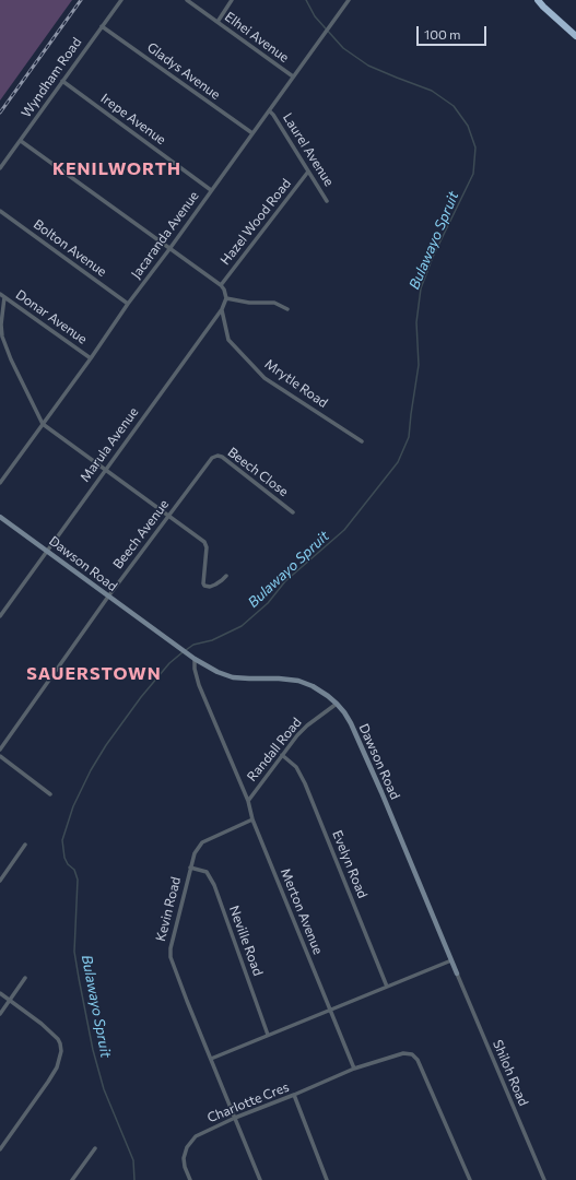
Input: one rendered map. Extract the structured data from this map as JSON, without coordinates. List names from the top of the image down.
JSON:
{
  "streets": {
    "street": [
      "Elhei Avenue",
      "Gladys Avenue",
      "Wyndham Road",
      "Irepe Avenue",
      "Laurel Avenue",
      "Hazel Wood Road",
      "Jacaranda Avenue",
      "Bolton Avenue",
      "Donar Avenue",
      "Mrytle Road",
      "Marula Avenue",
      "Beech Close",
      "Beech Avenue",
      "Dawson Road",
      "Randall Road",
      "Evelyn Road",
      "Kevin Road",
      "Merton Avenue",
      "Neville Road",
      "Shiloh Road",
      "Charlotte Cres"
    ]
  },
  "crossings": [
    ["Elhei Avenue", "Jacaranda Avenue"],
    ["Gladys Avenue", "Wyndham Road"],
    ["Gladys Avenue", "Jacaranda Avenue"],
    ["Wyndham Road", "Irepe Avenue"],
    ["Irepe Avenue", "Jacaranda Avenue"],
    ["Laurel Avenue", "Hazel Wood Road"],
    ["Laurel Avenue", "Jacaranda Avenue"],
    ["Jacaranda Avenue", "Bolton Avenue"],
    ["Jacaranda Avenue", "Donar Avenue"],
    ["Mrytle Road", "Marula Avenue"],
    ["Marula Avenue", "Dawson Road"],
    ["Beech Close", "Beech Avenue"],
    ["Beech Avenue", "Dawson Road"],
    ["Dawson Road", "Randall Road"],
    ["Dawson Road", "Shiloh Road"],
    ["Randall Road", "Evelyn Road"],
    ["Randall Road", "Kevin Road"],
    ["Randall Road", "Merton Avenue"],
    ["Kevin Road", "Merton Avenue"],
    ["Kevin Road", "Neville Road"],
    ["Kevin Road", "Charlotte Cres"]
  ],
  "districts": ["KENILWORTH", "SAUERSTOWN"],
  "water": ["Bulawayo Spruit"],
  "scale_bar": "100 m"
}
